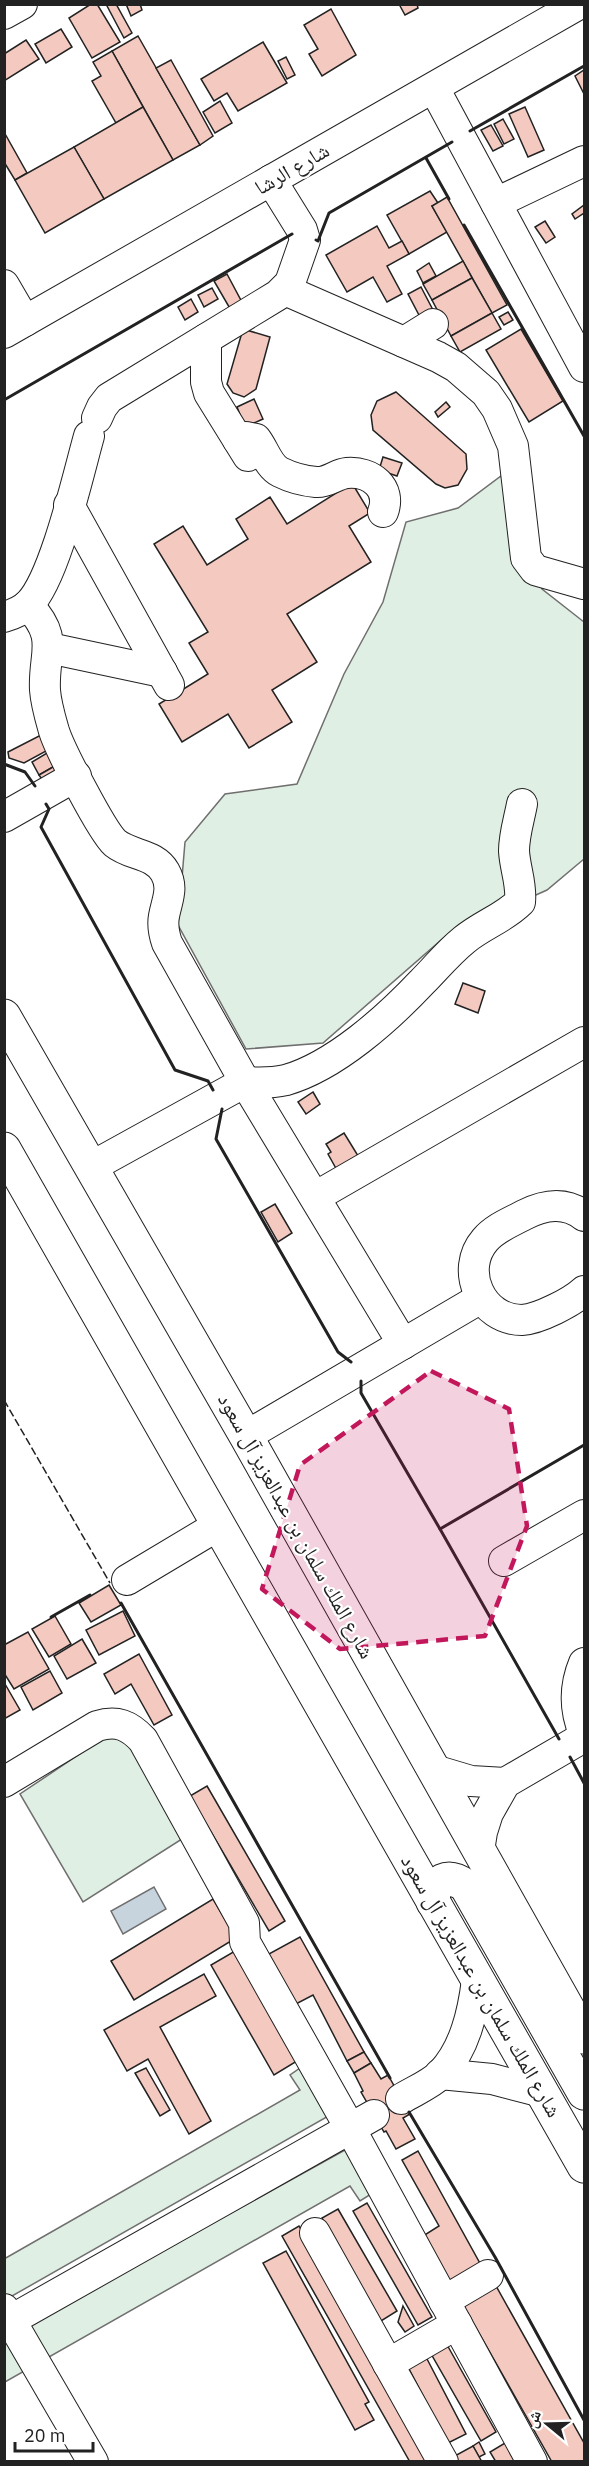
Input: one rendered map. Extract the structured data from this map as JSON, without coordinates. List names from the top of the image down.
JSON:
{
  "streets": {
    "main road": ["شارع الملك سلمان بن عبدالعزيز آل سعود"],
    "street": ["شارع الرشا"]
  },
  "scale_bar": "20 m",
  "north": "left"
}
